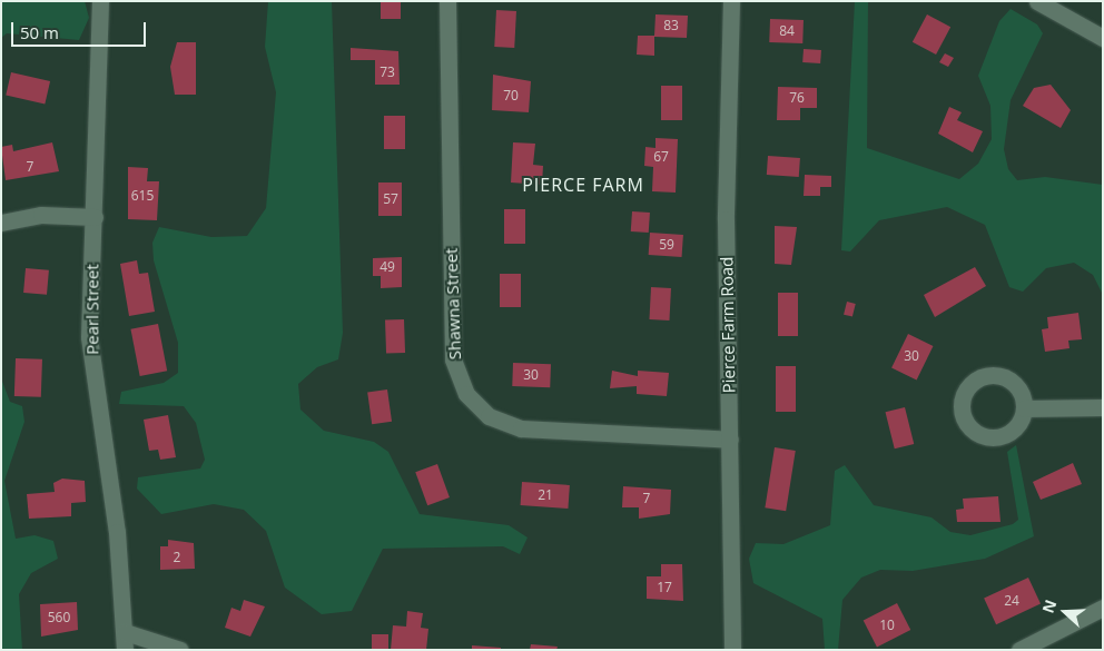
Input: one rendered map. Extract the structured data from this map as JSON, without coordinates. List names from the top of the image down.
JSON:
{
  "streets": {
    "street": ["Shawna Street", "Pearl Street", "Pierce Farm Road"]
  },
  "crossings": [
    ["Shawna Street", "Pierce Farm Road"]
  ],
  "districts": ["PIERCE FARM"],
  "house_numbers": [
    "83",
    "84",
    "73",
    "70",
    "76",
    "67",
    "7",
    "615",
    "57",
    "59",
    "49",
    "30",
    "30",
    "21",
    "7",
    "2",
    "17",
    "24",
    "560",
    "10"
  ],
  "scale_bar": "50 m",
  "north": "left"
}
